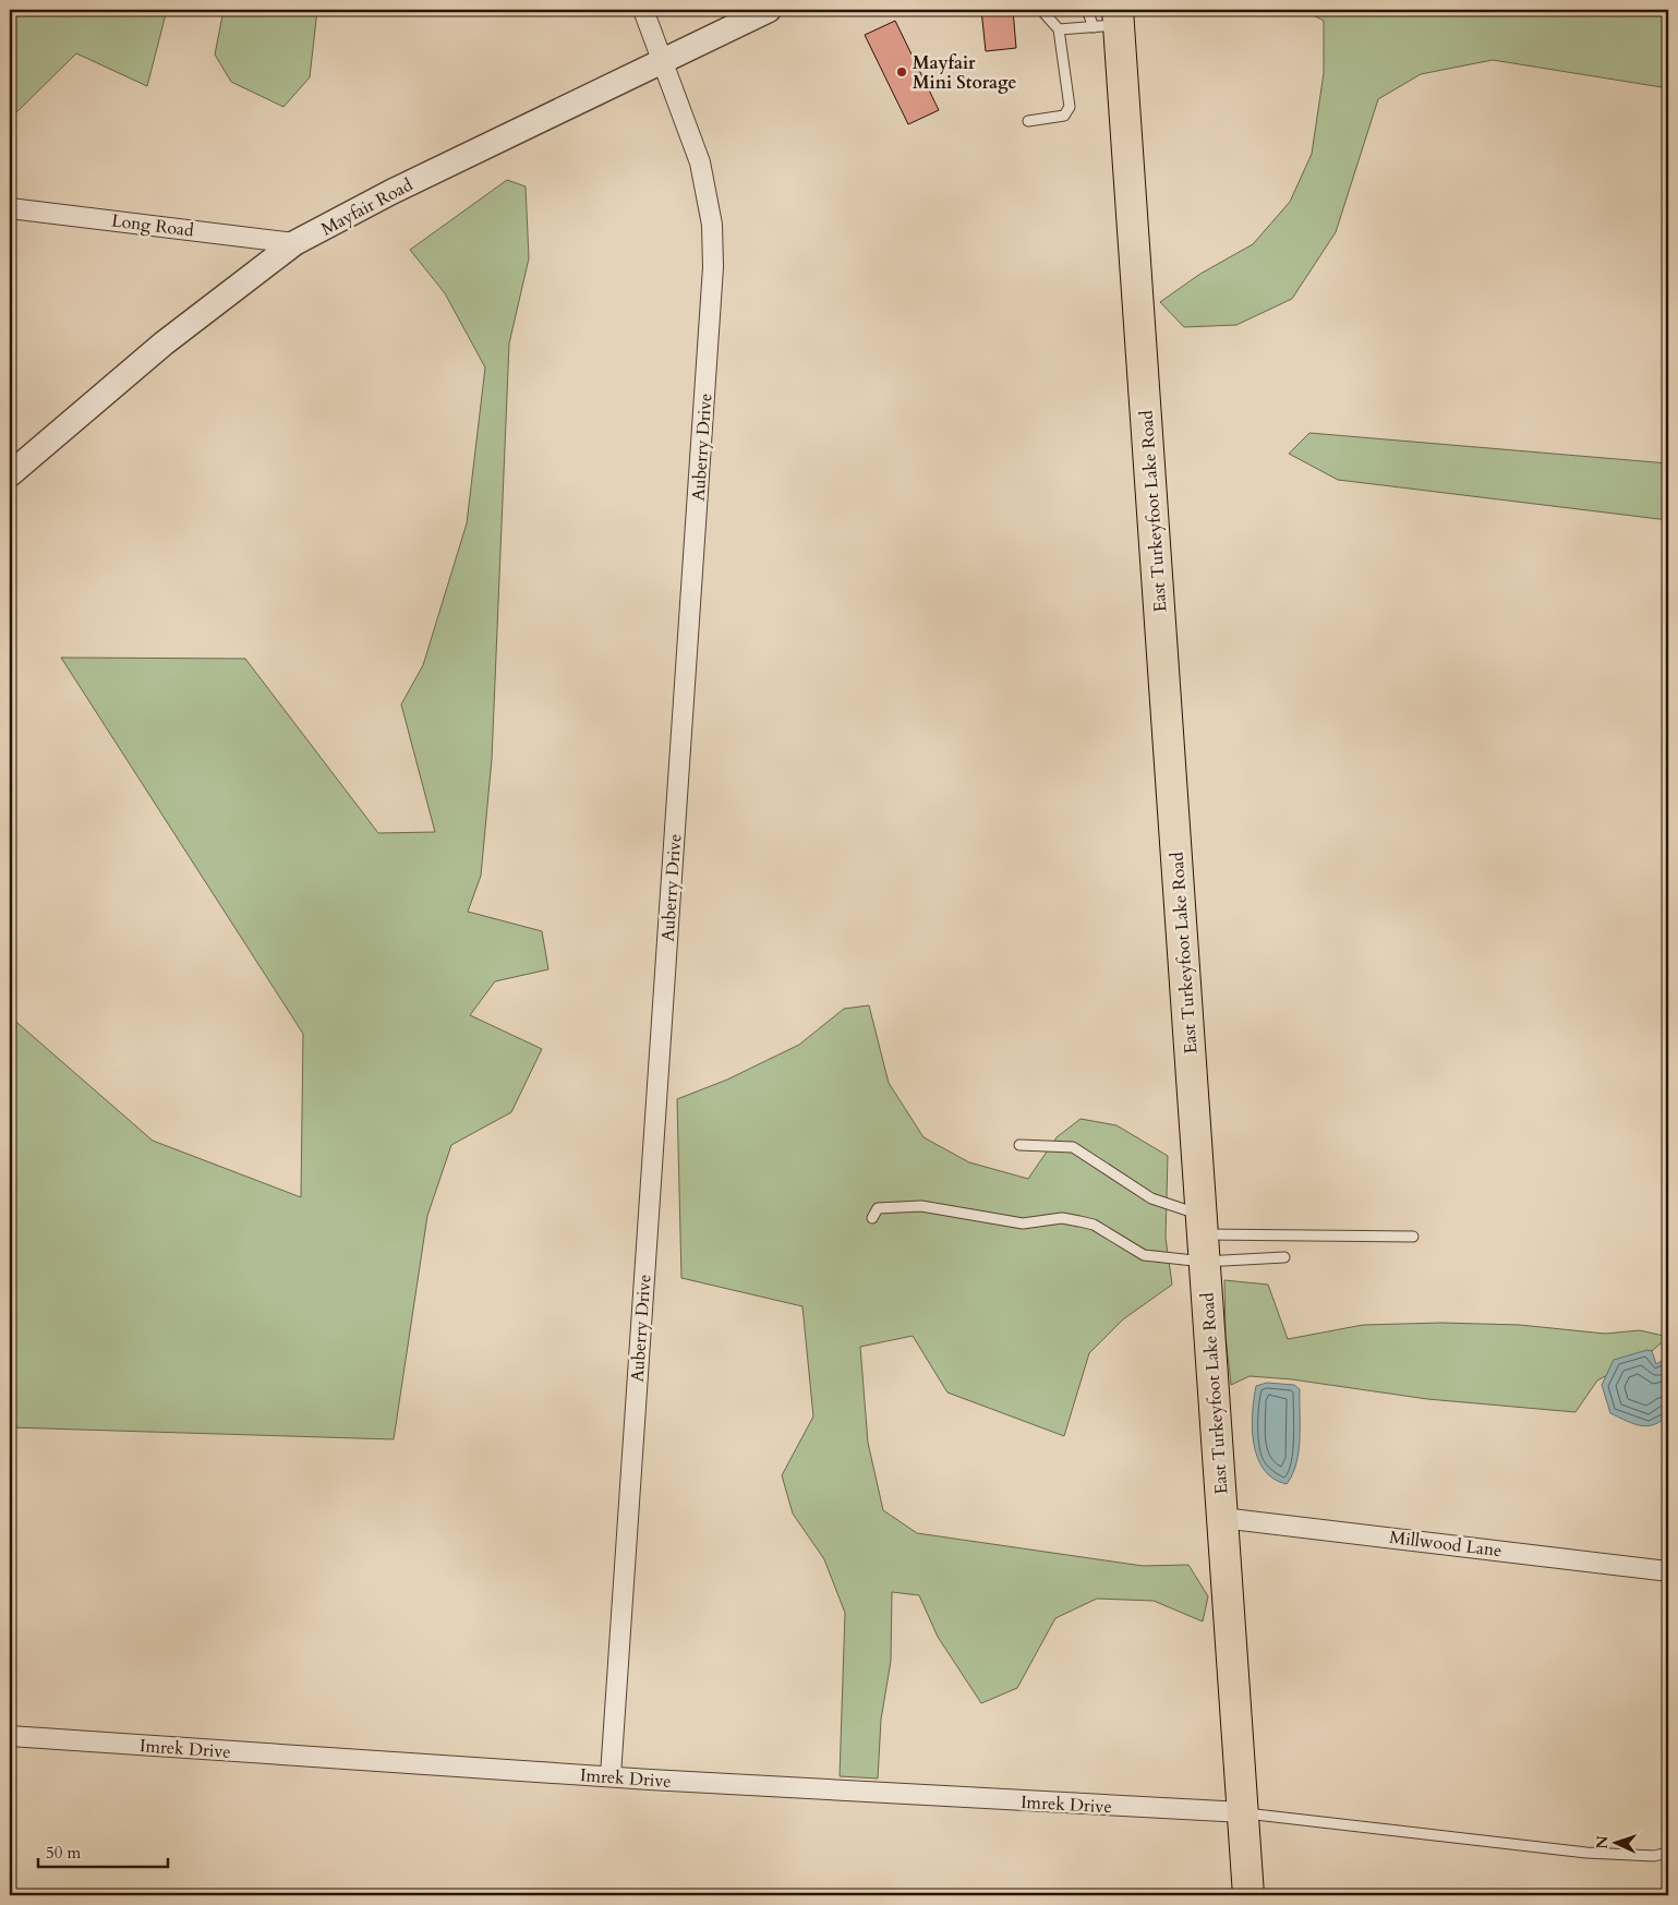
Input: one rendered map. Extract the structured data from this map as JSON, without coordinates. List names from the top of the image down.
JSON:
{
  "streets": {
    "main road": ["East Turkeyfoot Lake Road"],
    "street": [
      "Mayfair Road",
      "Long Road",
      "Auberry Drive",
      "Millwood Lane",
      "Imrek Drive"
    ]
  },
  "crossings": [
    ["Mayfair Road", "Long Road"],
    ["Mayfair Road", "Auberry Drive"],
    ["Auberry Drive", "Imrek Drive"],
    ["East Turkeyfoot Lake Road", "Millwood Lane"],
    ["East Turkeyfoot Lake Road", "Imrek Drive"]
  ],
  "places": ["Mayfair Mini Storage"],
  "scale_bar": "50 m",
  "north": "left"
}
